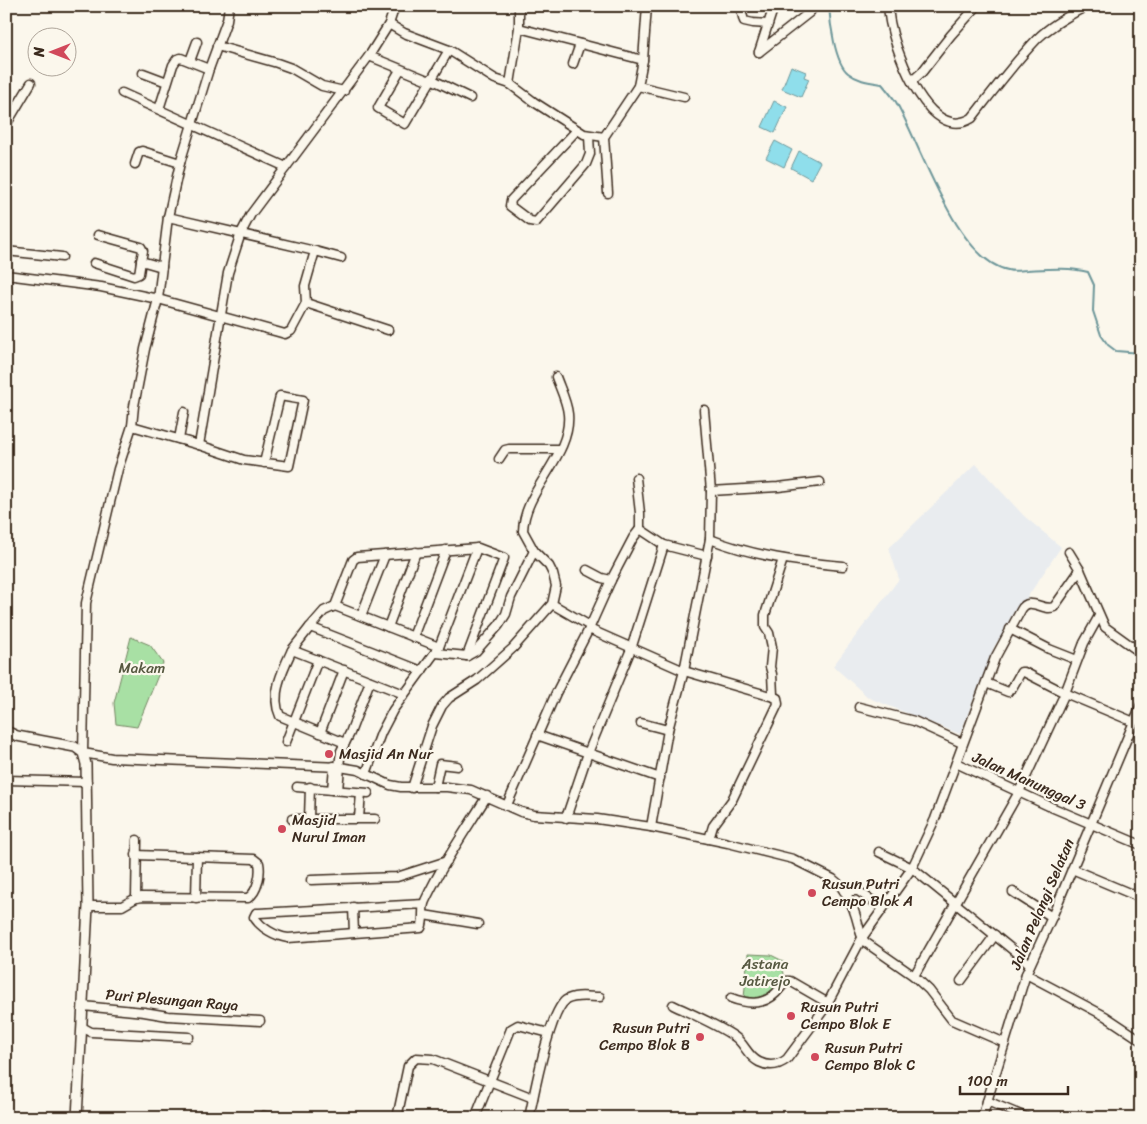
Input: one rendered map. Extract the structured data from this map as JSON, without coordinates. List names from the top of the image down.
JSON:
{
  "streets": {
    "street": ["Jalan Manunggal 3", "Jalan Pelangi Selatan", "Puri Plesungan Raya"]
  },
  "crossings": [
    ["Jalan Manunggal 3", "Jalan Pelangi Selatan"]
  ],
  "parks": ["Makam", "Astana Jatirejo"],
  "places": [
    "Masjid An Nur",
    "Masjid Nurul Iman",
    "Rusun Putri Cempo Blok A",
    "Rusun Putri Cempo Blok E",
    "Rusun Putri Cempo Blok B",
    "Rusun Putri Cempo Blok C"
  ],
  "scale_bar": "100 m",
  "north": "left"
}
